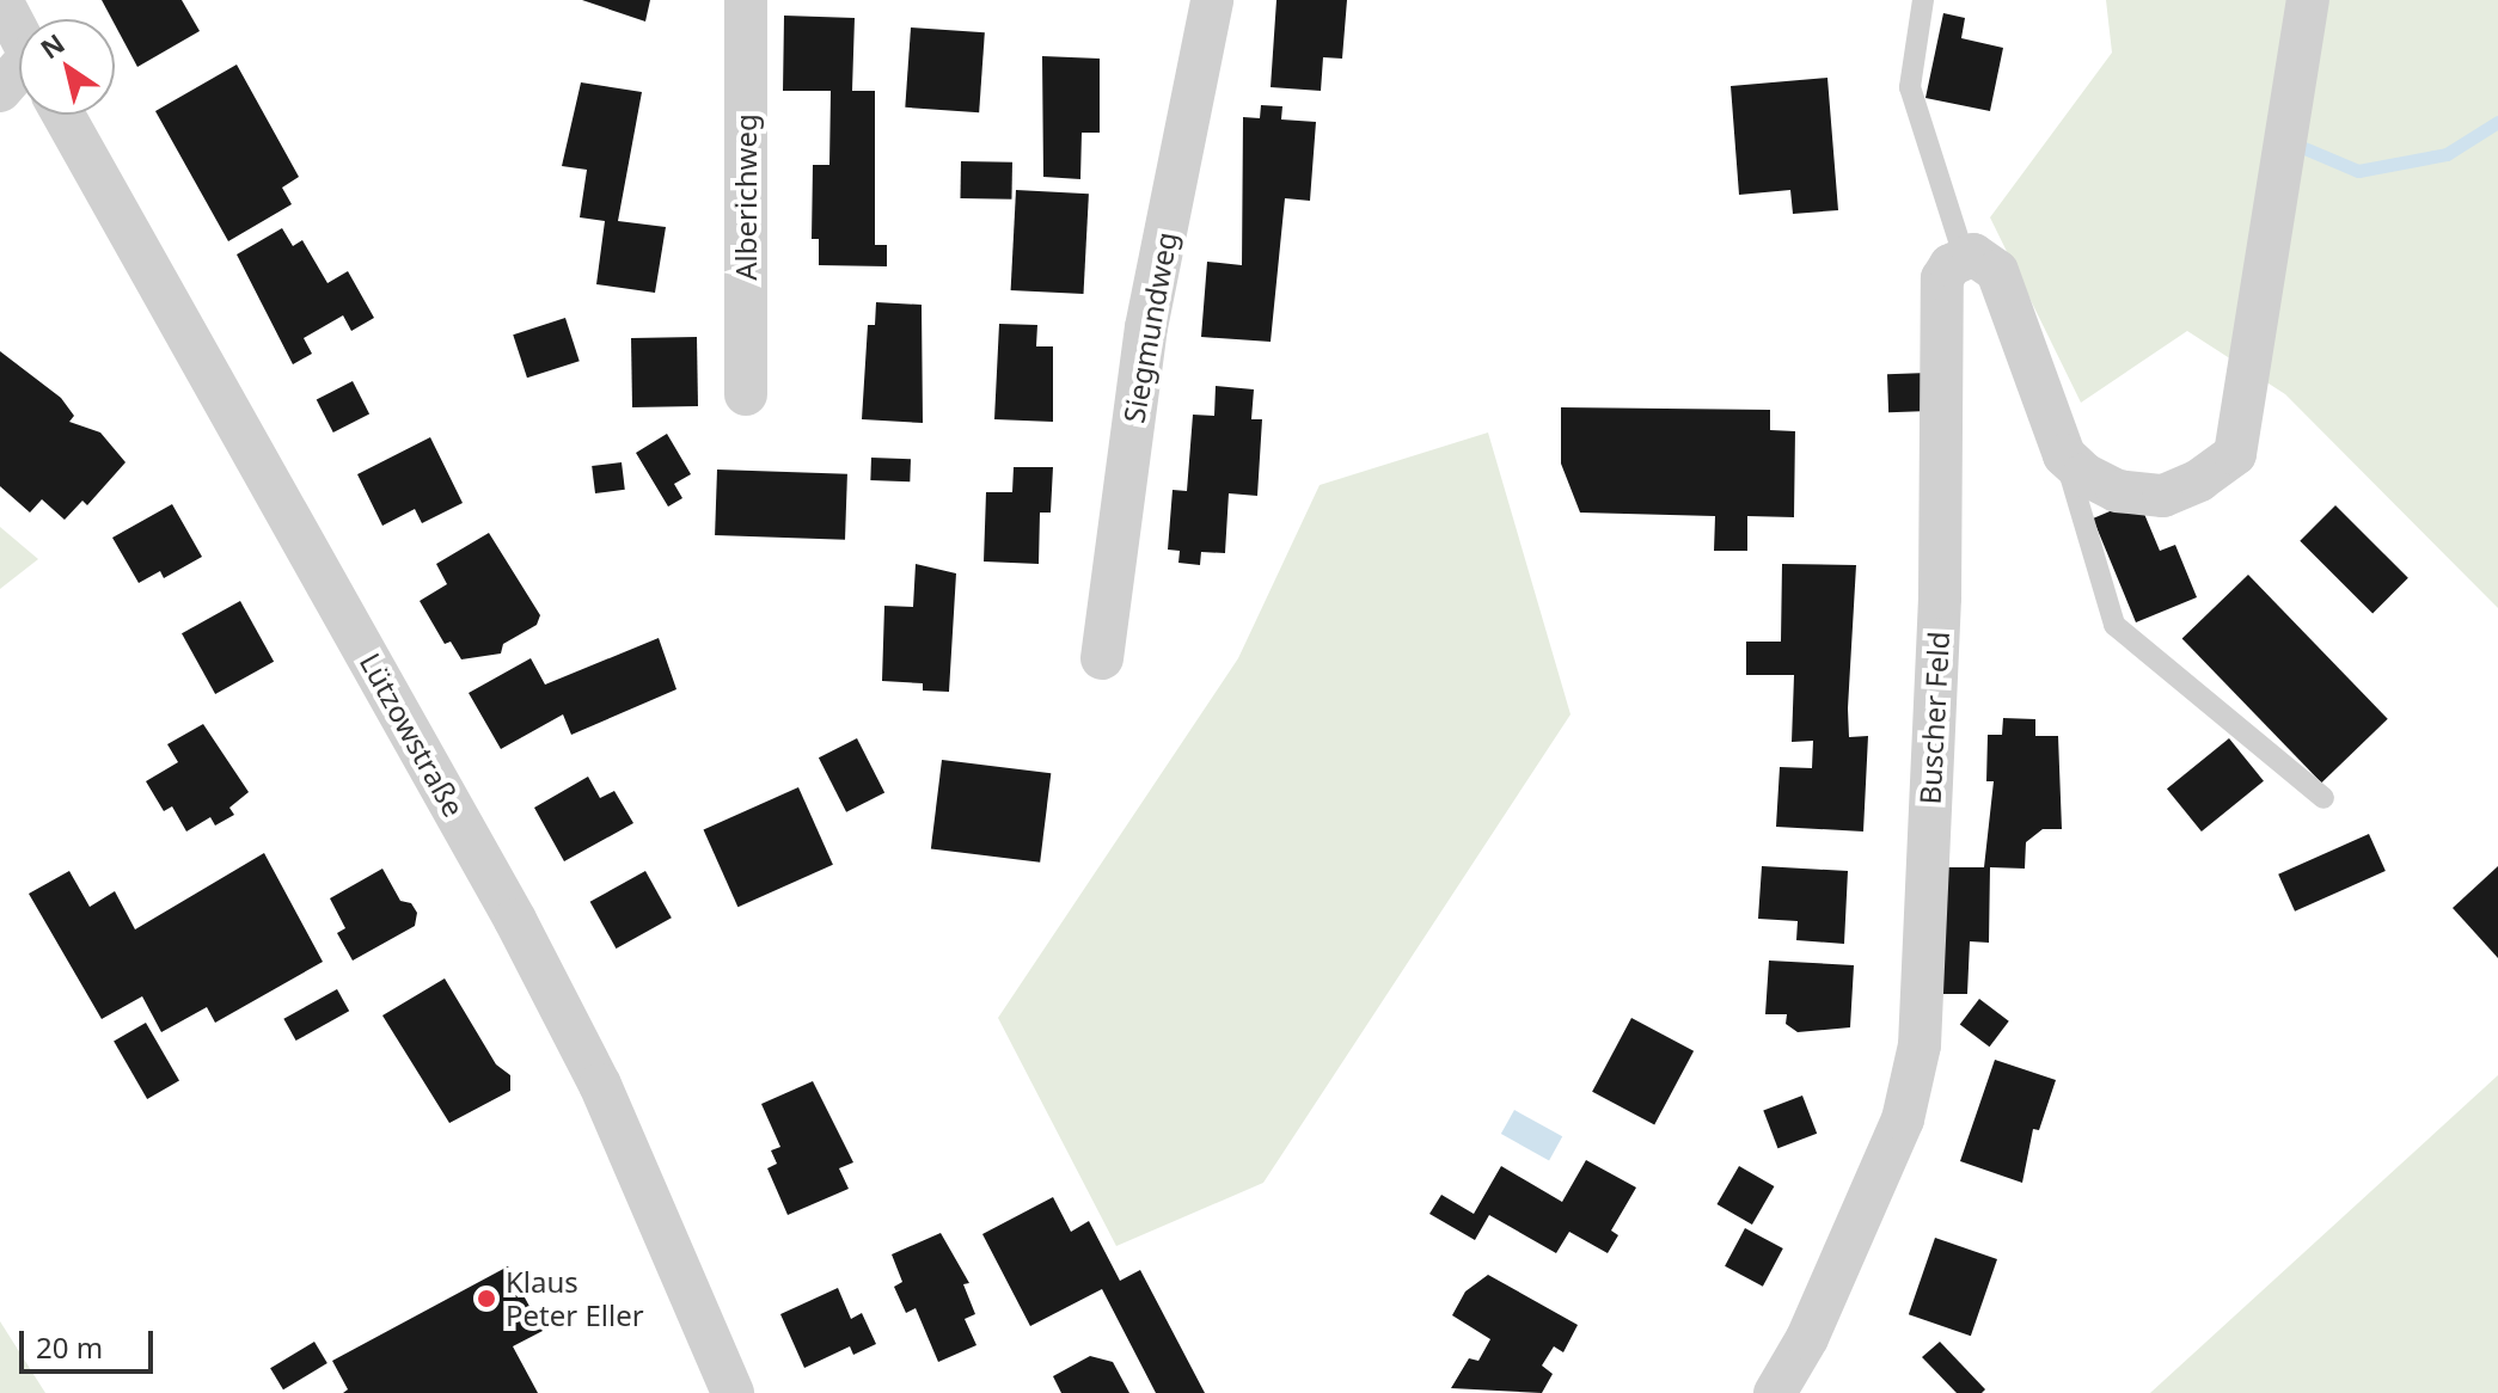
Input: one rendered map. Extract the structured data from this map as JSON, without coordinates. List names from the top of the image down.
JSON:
{
  "streets": {
    "street": [
      "Alberichweg",
      "Siegmundweg",
      "Buscher Feld",
      "Lützowstraße"
    ]
  },
  "places": ["Klaus Peter Eller"],
  "scale_bar": "20 m",
  "north": "top left"
}
